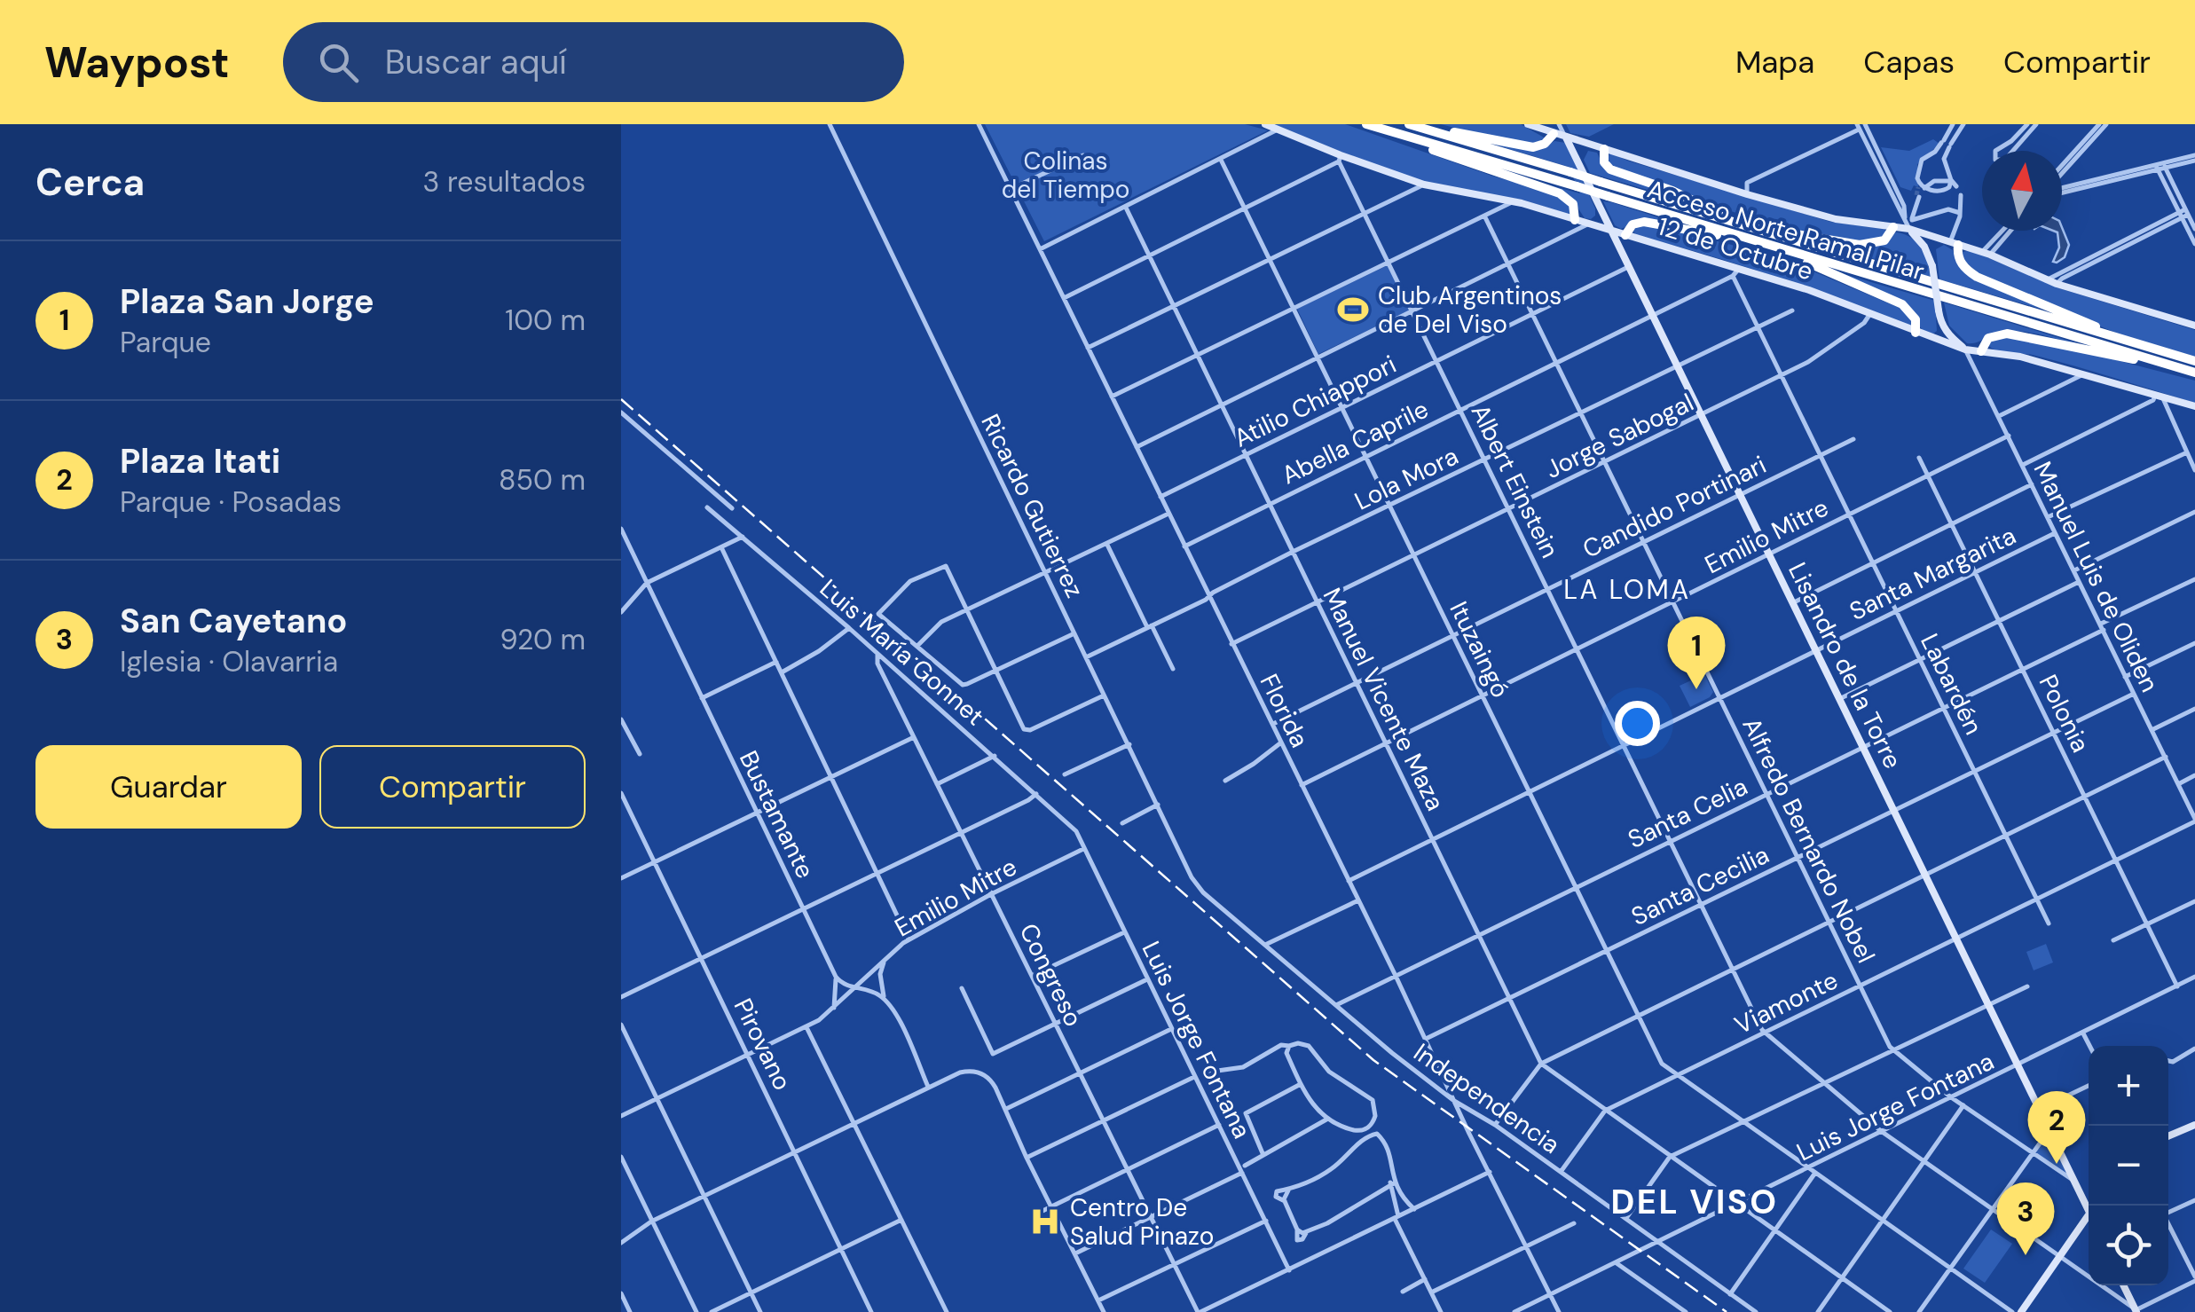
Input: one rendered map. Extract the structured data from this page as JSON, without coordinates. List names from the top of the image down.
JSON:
{
  "streets": {
    "highway": ["Acceso Norte Ramal Pilar"],
    "street": [
      "12 de Octubre",
      "Atilio Chiappori",
      "Jorge Sabogal",
      "Abella Caprile",
      "Lola Mora",
      "Albert Einstein",
      "Ricardo Gutierrez",
      "Candido Portinari",
      "Emilio Mitre",
      "Santa Margarita",
      "Manuel Luis de Oliden",
      "Ituzaingó",
      "Luis María Gonnet",
      "Lisandro de la Torre",
      "Labardén",
      "Manuel Vicente Maza",
      "Florida",
      "Polonia",
      "Santa Celia",
      "Bustamante",
      "Alfredo Bernardo Nobel",
      "Santa Cecilia",
      "Congreso",
      "Viamonte",
      "Luis Jorge Fontana",
      "Pirovano",
      "Independencia"
    ]
  },
  "crossings": [
    ["12 de Octubre", "Jorge Sabogal"],
    ["12 de Octubre", "Abella Caprile"],
    ["12 de Octubre", "Albert Einstein"],
    ["12 de Octubre", "Manuel Luis de Oliden"],
    ["12 de Octubre", "Lisandro de la Torre"],
    ["12 de Octubre", "Labardén"],
    ["Atilio Chiappori", "Albert Einstein"],
    ["Atilio Chiappori", "Ituzaingó"],
    ["Atilio Chiappori", "Lisandro de la Torre"],
    ["Atilio Chiappori", "Manuel Vicente Maza"],
    ["Atilio Chiappori", "Florida"],
    ["Atilio Chiappori", "Alfredo Bernardo Nobel"],
    ["Jorge Sabogal", "Albert Einstein"],
    ["Jorge Sabogal", "Ituzaingó"],
    ["Jorge Sabogal", "Lisandro de la Torre"],
    ["Jorge Sabogal", "Labardén"],
    ["Jorge Sabogal", "Manuel Vicente Maza"],
    ["Jorge Sabogal", "Florida"],
    ["Jorge Sabogal", "Alfredo Bernardo Nobel"],
    ["Abella Caprile", "Albert Einstein"],
    ["Abella Caprile", "Ituzaingó"],
    ["Abella Caprile", "Lisandro de la Torre"],
    ["Abella Caprile", "Labardén"],
    ["Abella Caprile", "Manuel Vicente Maza"],
    ["Abella Caprile", "Florida"],
    ["Abella Caprile", "Alfredo Bernardo Nobel"],
    ["Lola Mora", "Albert Einstein"],
    ["Lola Mora", "Ricardo Gutierrez"],
    ["Lola Mora", "Ituzaingó"],
    ["Lola Mora", "Lisandro de la Torre"],
    ["Lola Mora", "Labardén"],
    ["Lola Mora", "Manuel Vicente Maza"],
    ["Lola Mora", "Florida"],
    ["Lola Mora", "Alfredo Bernardo Nobel"],
    ["Albert Einstein", "Candido Portinari"],
    ["Albert Einstein", "Emilio Mitre"],
    ["Albert Einstein", "Santa Margarita"],
    ["Albert Einstein", "Santa Celia"],
    ["Albert Einstein", "Santa Cecilia"],
    ["Albert Einstein", "Viamonte"],
    ["Albert Einstein", "Luis Jorge Fontana"],
    ["Ricardo Gutierrez", "Independencia"],
    ["Candido Portinari", "Ituzaingó"],
    ["Candido Portinari", "Lisandro de la Torre"],
    ["Candido Portinari", "Labardén"],
    ["Candido Portinari", "Manuel Vicente Maza"],
    ["Candido Portinari", "Florida"],
    ["Candido Portinari", "Alfredo Bernardo Nobel"],
    ["Emilio Mitre", "Manuel Luis de Oliden"],
    ["Emilio Mitre", "Ituzaingó"],
    ["Emilio Mitre", "Lisandro de la Torre"],
    ["Emilio Mitre", "Labardén"],
    ["Emilio Mitre", "Manuel Vicente Maza"],
    ["Emilio Mitre", "Florida"],
    ["Emilio Mitre", "Polonia"],
    ["Emilio Mitre", "Alfredo Bernardo Nobel"],
    ["Emilio Mitre", "Congreso"],
    ["Emilio Mitre", "Luis Jorge Fontana"],
    ["Emilio Mitre", "Pirovano"],
    ["Santa Margarita", "Manuel Luis de Oliden"],
    ["Santa Margarita", "Ituzaingó"],
    ["Santa Margarita", "Lisandro de la Torre"],
    ["Santa Margarita", "Labardén"],
    ["Santa Margarita", "Manuel Vicente Maza"],
    ["Santa Margarita", "Florida"],
    ["Santa Margarita", "Polonia"],
    ["Santa Margarita", "Alfredo Bernardo Nobel"],
    ["Manuel Luis de Oliden", "Santa Celia"],
    ["Manuel Luis de Oliden", "Santa Cecilia"],
    ["Manuel Luis de Oliden", "Viamonte"],
    ["Ituzaingó", "Santa Celia"],
    ["Ituzaingó", "Santa Cecilia"],
    ["Ituzaingó", "Viamonte"],
    ["Ituzaingó", "Luis Jorge Fontana"],
    ["Luis María Gonnet", "Congreso"],
    ["Luis María Gonnet", "Luis Jorge Fontana"],
    ["Lisandro de la Torre", "Santa Celia"],
    ["Lisandro de la Torre", "Santa Cecilia"],
    ["Lisandro de la Torre", "Viamonte"],
    ["Lisandro de la Torre", "Luis Jorge Fontana"],
    ["Labardén", "Santa Celia"],
    ["Labardén", "Santa Cecilia"],
    ["Labardén", "Viamonte"],
    ["Manuel Vicente Maza", "Santa Celia"],
    ["Manuel Vicente Maza", "Santa Cecilia"],
    ["Manuel Vicente Maza", "Viamonte"],
    ["Manuel Vicente Maza", "Luis Jorge Fontana"],
    ["Florida", "Santa Celia"],
    ["Florida", "Santa Cecilia"],
    ["Florida", "Luis Jorge Fontana"],
    ["Florida", "Independencia"],
    ["Polonia", "Santa Celia"],
    ["Polonia", "Santa Cecilia"],
    ["Polonia", "Viamonte"],
    ["Polonia", "Luis Jorge Fontana"],
    ["Santa Celia", "Alfredo Bernardo Nobel"],
    ["Santa Celia", "Independencia"],
    ["Alfredo Bernardo Nobel", "Santa Cecilia"],
    ["Alfredo Bernardo Nobel", "Viamonte"],
    ["Viamonte", "Independencia"],
    ["Luis Jorge Fontana", "Independencia"]
  ],
  "districts": ["LA LOMA", "DEL VISO"],
  "parks": ["Colinas del Tiempo"],
  "places": {
    "sports": ["Club Argentinos de Del Viso"],
    "hospital": ["Centro De Salud Pinazo"]
  },
  "north": "top",
  "page": {
    "header": "Waypost",
    "search": "Buscar aquí",
    "nav": ["Mapa", "Capas", "Compartir"],
    "heading": ["Cerca", "3 resultados"],
    "list": [
      {
        "mark": "1",
        "name": "Plaza San Jorge",
        "note": "Parque",
        "value": "100 m"
      },
      {
        "mark": "2",
        "name": "Plaza Itati",
        "note": "Parque · Posadas",
        "value": "850 m"
      },
      {
        "mark": "3",
        "name": "San Cayetano",
        "note": "Iglesia · Olavarria",
        "value": "920 m"
      }
    ],
    "pins": ["1", "2", "3"],
    "buttons": ["Guardar", "Compartir"],
    "map_buttons": ["+", "−"]
  }
}
